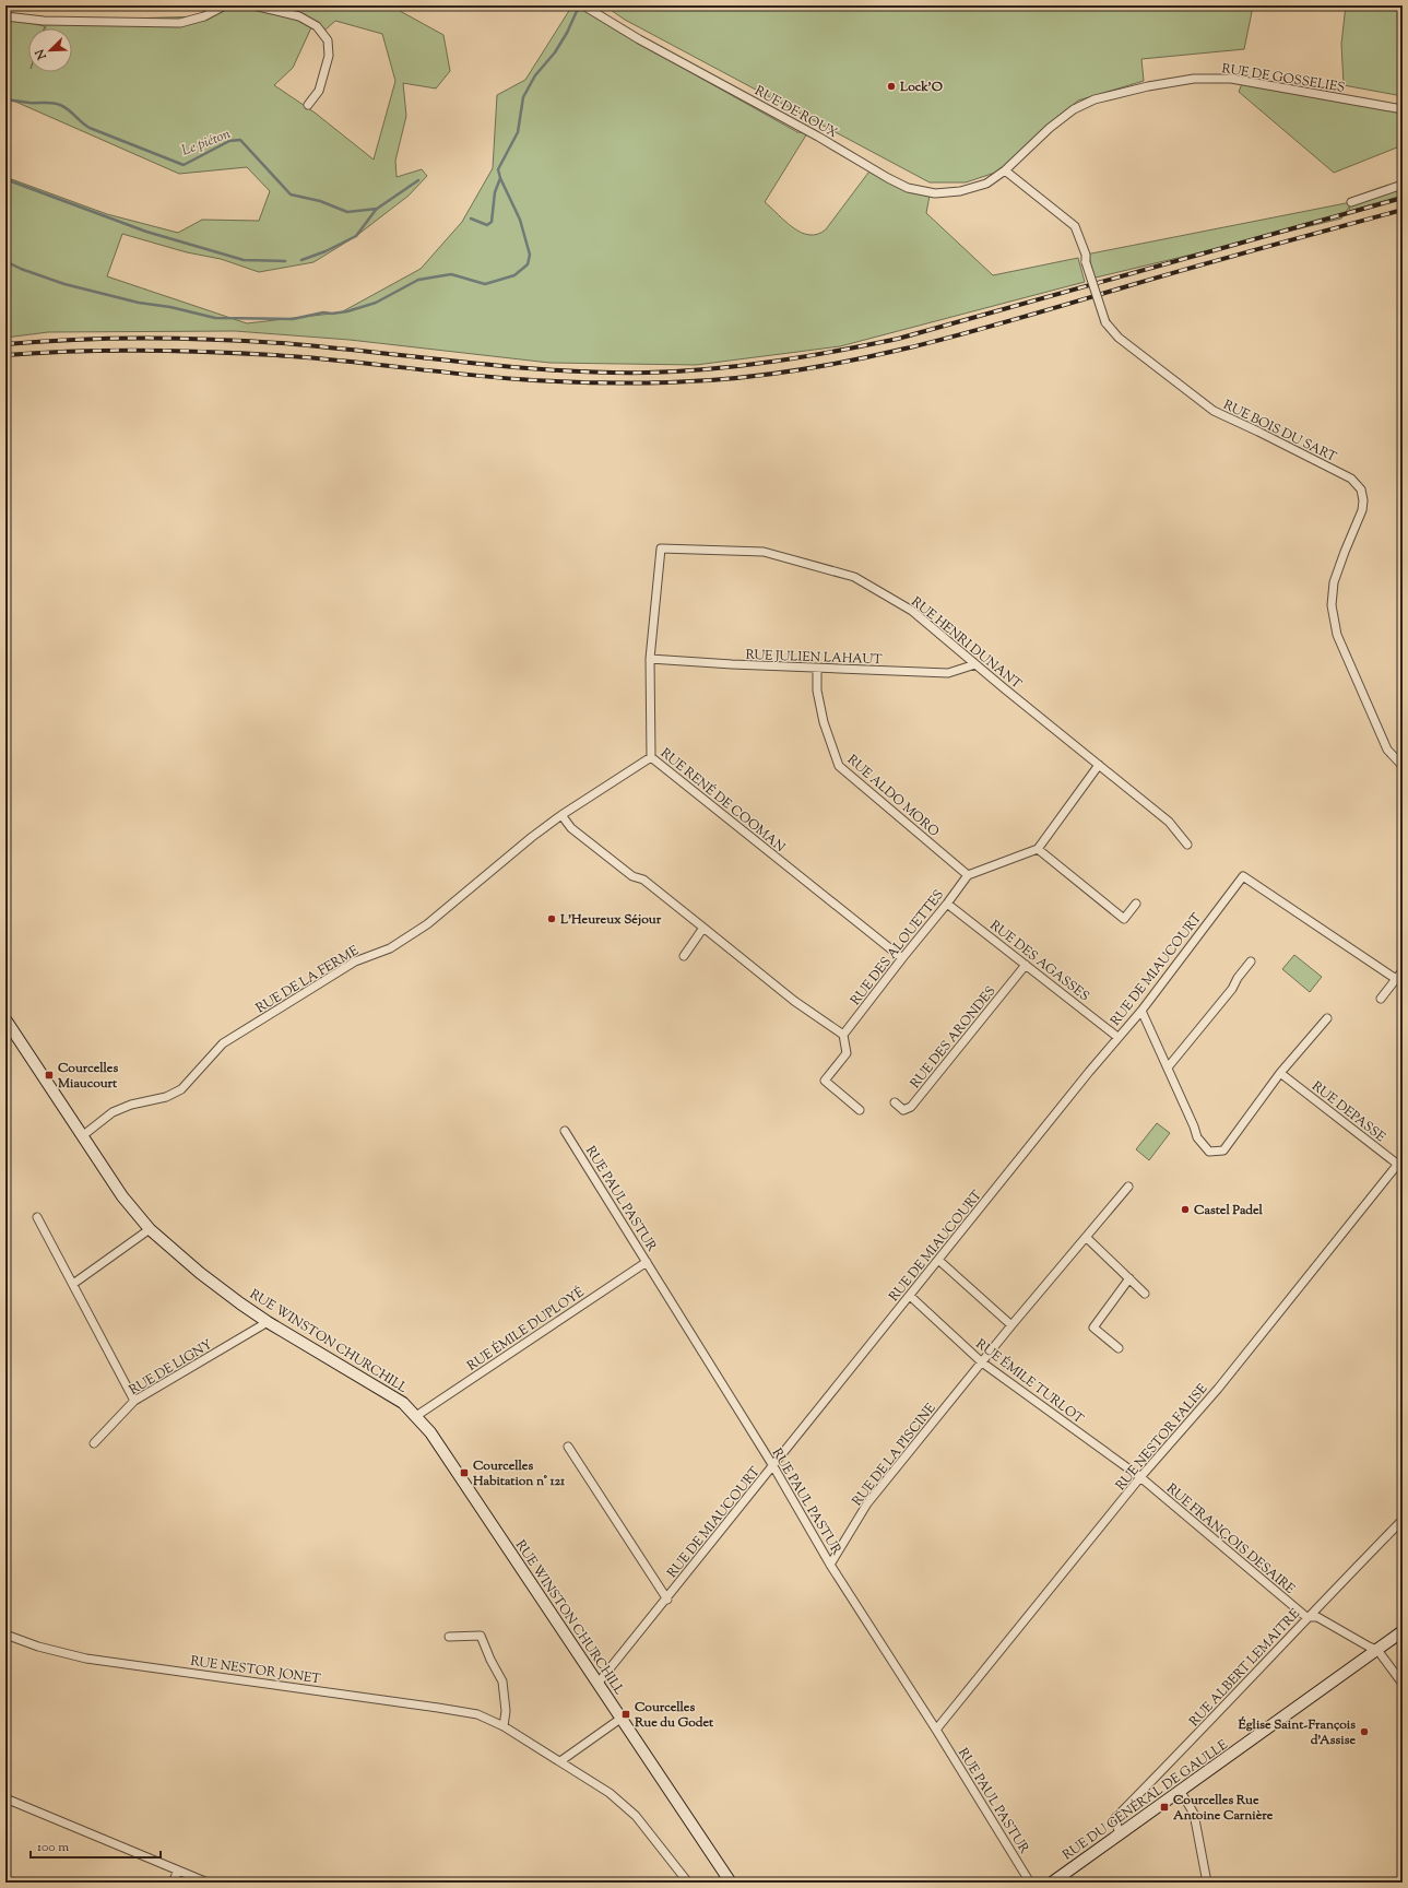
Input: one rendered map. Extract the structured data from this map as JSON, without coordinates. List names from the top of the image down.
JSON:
{
  "streets": {
    "main road": ["RUE WINSTON CHURCHILL", "RUE DU GÉNÉRAL DE GAULLE"],
    "street": [
      "RUE DE GOSSELIES",
      "RUE DE ROUX",
      "RUE BOIS DU SART",
      "RUE HENRI DUNANT",
      "RUE JULIEN LAHAUT",
      "RUE ALDO MORO",
      "RUE RENÉ DE COOMAN",
      "RUE DES ALOUETTES",
      "RUE DES AGASSES",
      "RUE DE MIAUCOURT",
      "RUE DE LA FERME",
      "RUE DES ARONDES",
      "RUE DEPASSE",
      "RUE PAUL PASTUR",
      "RUE ÉMILE DUPLOYÉ",
      "RUE DE LIGNY",
      "RUE ÉMILE TURLOT",
      "RUE NESTOR FALISE",
      "RUE DE LA PISCINE",
      "RUE FRANÇOIS DESAIRE",
      "RUE ALBERT LEMAITRE",
      "RUE NESTOR JONET"
    ]
  },
  "crossings": [
    ["RUE DE GOSSELIES", "RUE DE ROUX"],
    ["RUE DE GOSSELIES", "RUE BOIS DU SART"],
    ["RUE DE ROUX", "RUE BOIS DU SART"],
    ["RUE HENRI DUNANT", "RUE JULIEN LAHAUT"],
    ["RUE HENRI DUNANT", "RUE RENÉ DE COOMAN"],
    ["RUE JULIEN LAHAUT", "RUE ALDO MORO"],
    ["RUE JULIEN LAHAUT", "RUE RENÉ DE COOMAN"],
    ["RUE ALDO MORO", "RUE DES ALOUETTES"],
    ["RUE RENÉ DE COOMAN", "RUE DES ALOUETTES"],
    ["RUE RENÉ DE COOMAN", "RUE DE LA FERME"],
    ["RUE DES ALOUETTES", "RUE DES AGASSES"],
    ["RUE DES AGASSES", "RUE DE MIAUCOURT"],
    ["RUE DES AGASSES", "RUE DES ARONDES"],
    ["RUE DE MIAUCOURT", "RUE PAUL PASTUR"],
    ["RUE DE MIAUCOURT", "RUE WINSTON CHURCHILL"],
    ["RUE DE MIAUCOURT", "RUE ÉMILE TURLOT"],
    ["RUE DE LA FERME", "RUE WINSTON CHURCHILL"],
    ["RUE DEPASSE", "RUE NESTOR FALISE"],
    ["RUE PAUL PASTUR", "RUE ÉMILE DUPLOYÉ"],
    ["RUE PAUL PASTUR", "RUE NESTOR FALISE"],
    ["RUE PAUL PASTUR", "RUE DE LA PISCINE"],
    ["RUE ÉMILE DUPLOYÉ", "RUE WINSTON CHURCHILL"],
    ["RUE WINSTON CHURCHILL", "RUE DE LIGNY"],
    ["RUE ÉMILE TURLOT", "RUE NESTOR FALISE"],
    ["RUE ÉMILE TURLOT", "RUE DE LA PISCINE"],
    ["RUE ÉMILE TURLOT", "RUE FRANÇOIS DESAIRE"],
    ["RUE NESTOR FALISE", "RUE FRANÇOIS DESAIRE"],
    ["RUE FRANÇOIS DESAIRE", "RUE ALBERT LEMAITRE"],
    ["RUE FRANÇOIS DESAIRE", "RUE DU GÉNÉRAL DE GAULLE"],
    ["RUE ALBERT LEMAITRE", "RUE DU GÉNÉRAL DE GAULLE"]
  ],
  "water": ["Le piéton"],
  "places": {
    "other": [
      "Lock’O",
      "L'Heureux Séjour",
      "Castel Padel",
      "Église Saint-François d'Assise"
    ],
    "transit": [
      "Courcelles Miaucourt",
      "Courcelles Habitation n° 121",
      "Courcelles Rue du Godet",
      "Courcelles Rue Antoine Carnière"
    ]
  },
  "scale_bar": "100 m",
  "north": "bottom left"
}
